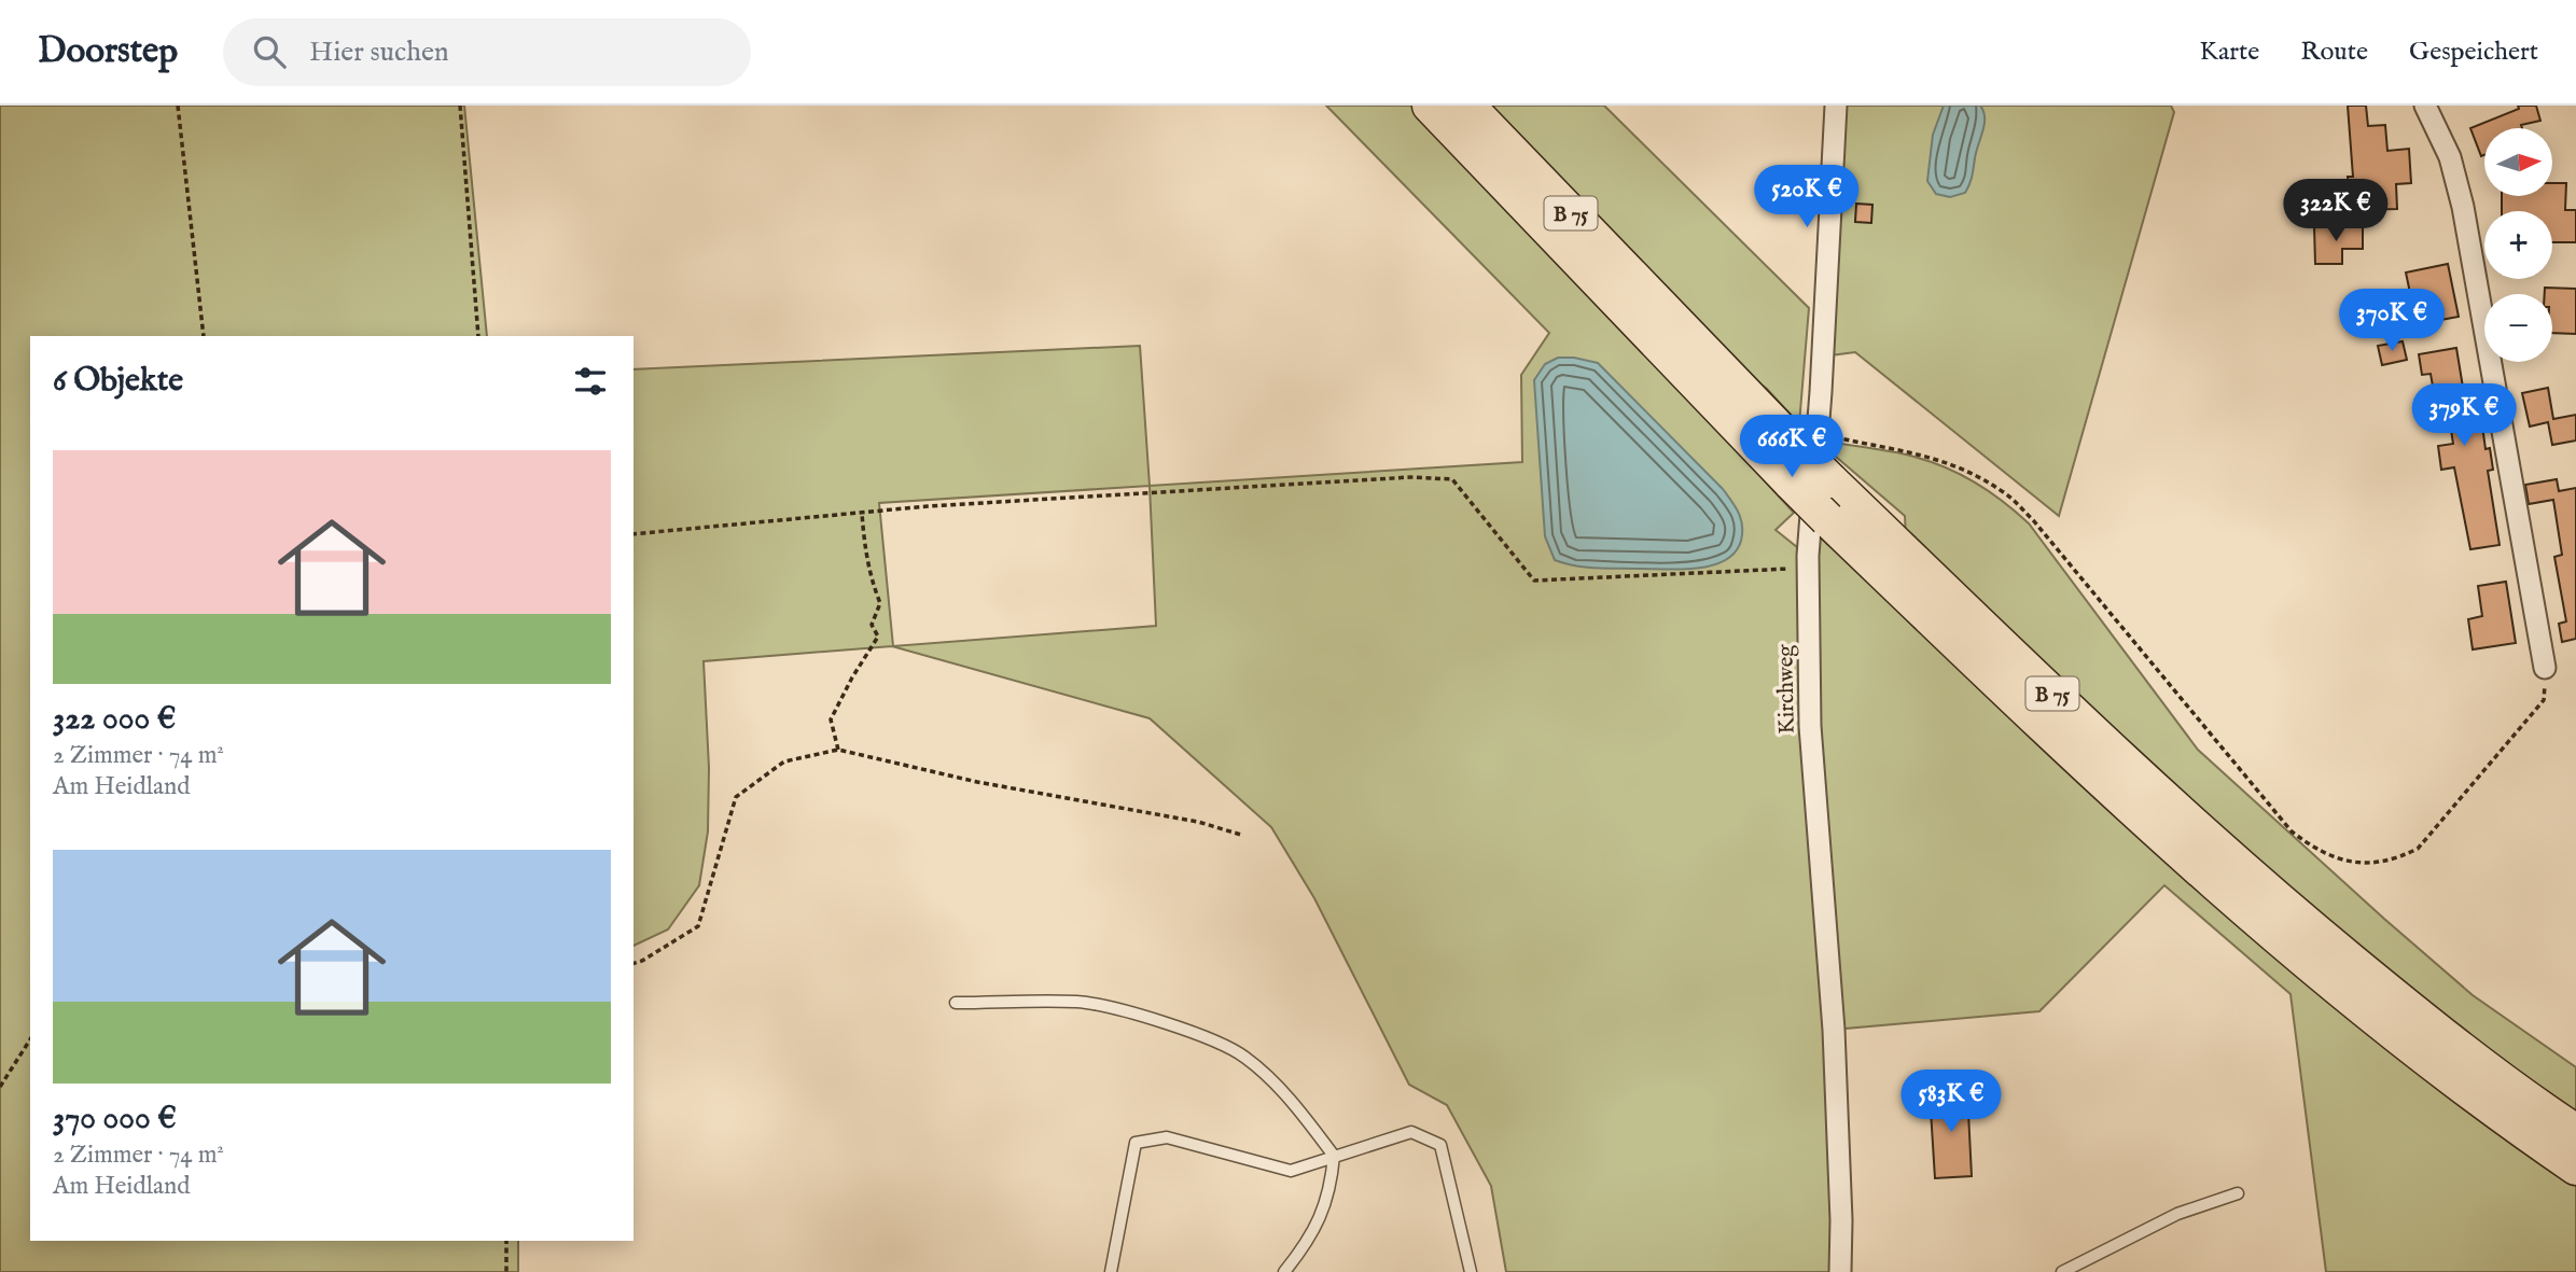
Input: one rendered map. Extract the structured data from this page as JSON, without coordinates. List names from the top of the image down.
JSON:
{
  "streets": {
    "highway": ["B 75"],
    "street": ["Kirchweg"]
  },
  "crossings": [
    ["B 75", "Kirchweg"]
  ],
  "north": "right",
  "page": {
    "header": "Doorstep",
    "search": "Hier suchen",
    "nav": ["Karte", "Route", "Gespeichert"],
    "map_buttons": ["+", "−"],
    "price": [
      "520K €",
      "322K €",
      "370K €",
      "379K €",
      "666K €",
      "583K €"
    ],
    "heading": "6 Objekte",
    "list": [
      {
        "name": "322 000 €",
        "note": "2 Zimmer · 74 m² · Am Heidland"
      },
      {
        "name": "370 000 €",
        "note": "2 Zimmer · 74 m² · Am Heidland"
      }
    ]
  }
}
